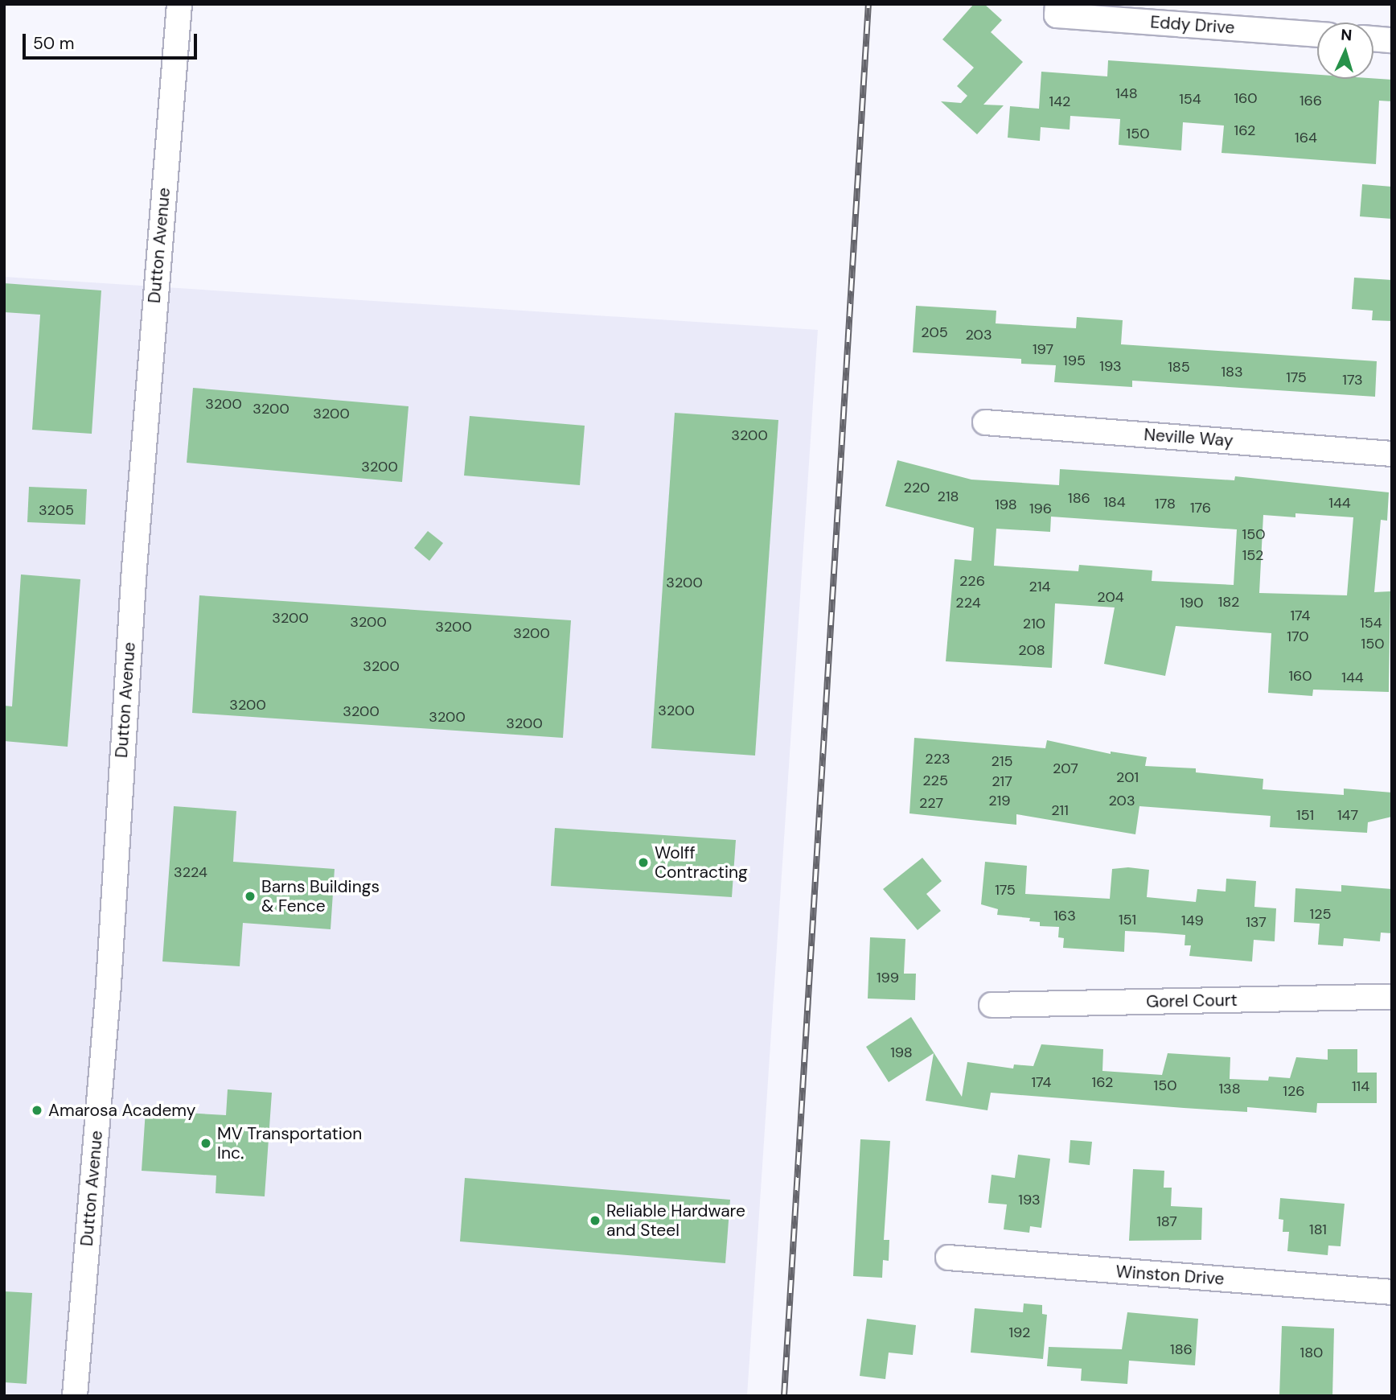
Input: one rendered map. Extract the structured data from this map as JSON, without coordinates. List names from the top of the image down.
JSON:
{
  "streets": {
    "street": [
      "Eddy Drive",
      "Dutton Avenue",
      "Neville Way",
      "Gorel Court",
      "Winston Drive"
    ]
  },
  "places": [
    "Wolff Contracting",
    "Barns Buildings & Fence",
    "Amarosa Academy",
    "MV Transportation Inc.",
    "Reliable Hardware and Steel"
  ],
  "house_numbers": [
    "148",
    "160",
    "154",
    "166",
    "142",
    "162",
    "150",
    "164",
    "205",
    "203",
    "197",
    "195",
    "193",
    "185",
    "183",
    "175",
    "173",
    "3200",
    "3200",
    "3200",
    "3200",
    "3200",
    "220",
    "218",
    "186",
    "184",
    "144",
    "178",
    "198",
    "176",
    "196",
    "3205",
    "150",
    "152",
    "226",
    "3200",
    "214",
    "204",
    "182",
    "224",
    "190",
    "174",
    "3200",
    "3200",
    "154",
    "210",
    "3200",
    "3200",
    "170",
    "150",
    "208",
    "3200",
    "160",
    "144",
    "3200",
    "3200",
    "3200",
    "3200",
    "3200",
    "223",
    "215",
    "207",
    "201",
    "225",
    "217",
    "219",
    "203",
    "227",
    "211",
    "151",
    "147",
    "3224",
    "175",
    "125",
    "163",
    "151",
    "149",
    "137",
    "199",
    "198",
    "174",
    "162",
    "150",
    "114",
    "138",
    "126",
    "193",
    "187",
    "181",
    "192",
    "186",
    "180"
  ],
  "scale_bar": "50 m",
  "north": "top"
}
